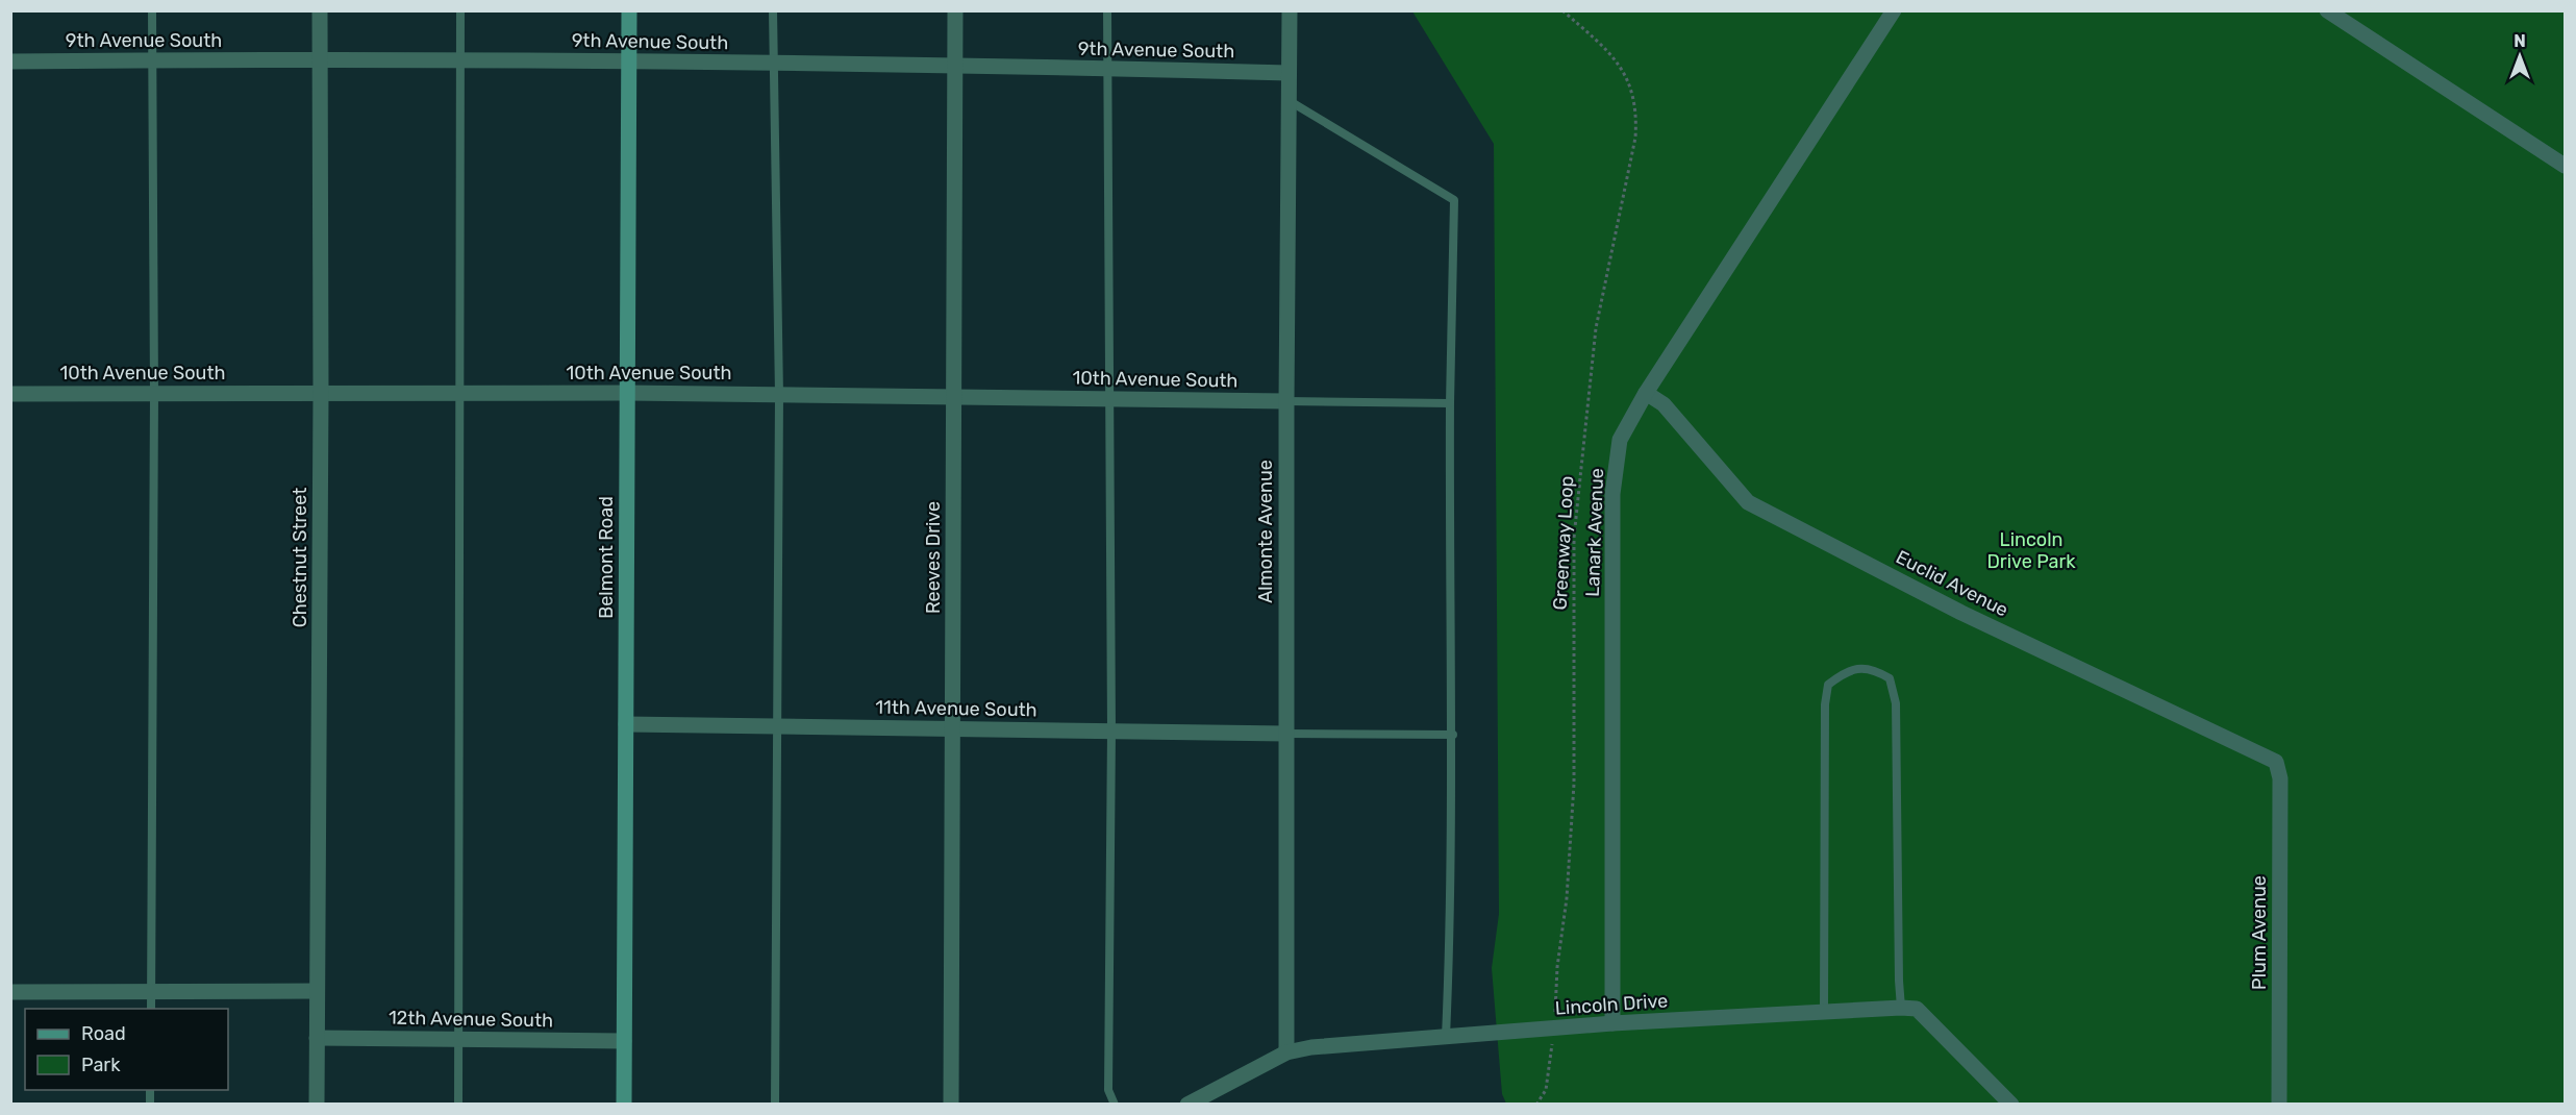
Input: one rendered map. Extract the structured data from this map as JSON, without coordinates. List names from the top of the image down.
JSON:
{
  "streets": {
    "street": [
      "9th Avenue South",
      "10th Avenue South",
      "Almonte Avenue",
      "Lanark Avenue",
      "Chestnut Street",
      "Belmont Road",
      "Reeves Drive",
      "Euclid Avenue",
      "11th Avenue South",
      "Plum Avenue",
      "Lincoln Drive",
      "12th Avenue South"
    ],
    "path": ["Greenway Loop"]
  },
  "crossings": [
    ["9th Avenue South", "Almonte Avenue"],
    ["9th Avenue South", "Chestnut Street"],
    ["9th Avenue South", "Belmont Road"],
    ["9th Avenue South", "Reeves Drive"],
    ["10th Avenue South", "Almonte Avenue"],
    ["10th Avenue South", "Chestnut Street"],
    ["10th Avenue South", "Belmont Road"],
    ["10th Avenue South", "Reeves Drive"],
    ["Almonte Avenue", "11th Avenue South"],
    ["Almonte Avenue", "Lincoln Drive"],
    ["Lanark Avenue", "Euclid Avenue"],
    ["Lanark Avenue", "Lincoln Drive"],
    ["Greenway Loop", "Lincoln Drive"],
    ["Chestnut Street", "12th Avenue South"],
    ["Belmont Road", "11th Avenue South"],
    ["Belmont Road", "12th Avenue South"],
    ["Reeves Drive", "11th Avenue South"],
    ["Euclid Avenue", "Plum Avenue"]
  ],
  "parks": ["Lincoln Drive Park"],
  "legend": ["Road", "Park"],
  "north": "top"
}
